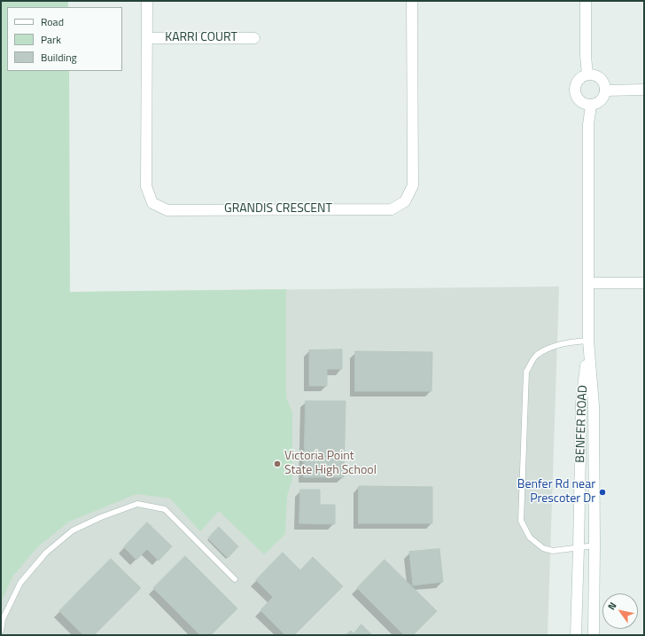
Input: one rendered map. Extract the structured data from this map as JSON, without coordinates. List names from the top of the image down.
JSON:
{
  "streets": {
    "street": ["KARRI COURT", "GRANDIS CRESCENT", "BENFER ROAD"]
  },
  "crossings": [
    ["KARRI COURT", "GRANDIS CRESCENT"]
  ],
  "places": ["Victoria Point State High School", "Benfer Rd near Prescoter Dr"],
  "legend": ["Road", "Park", "Building"],
  "north": "top left"
}
